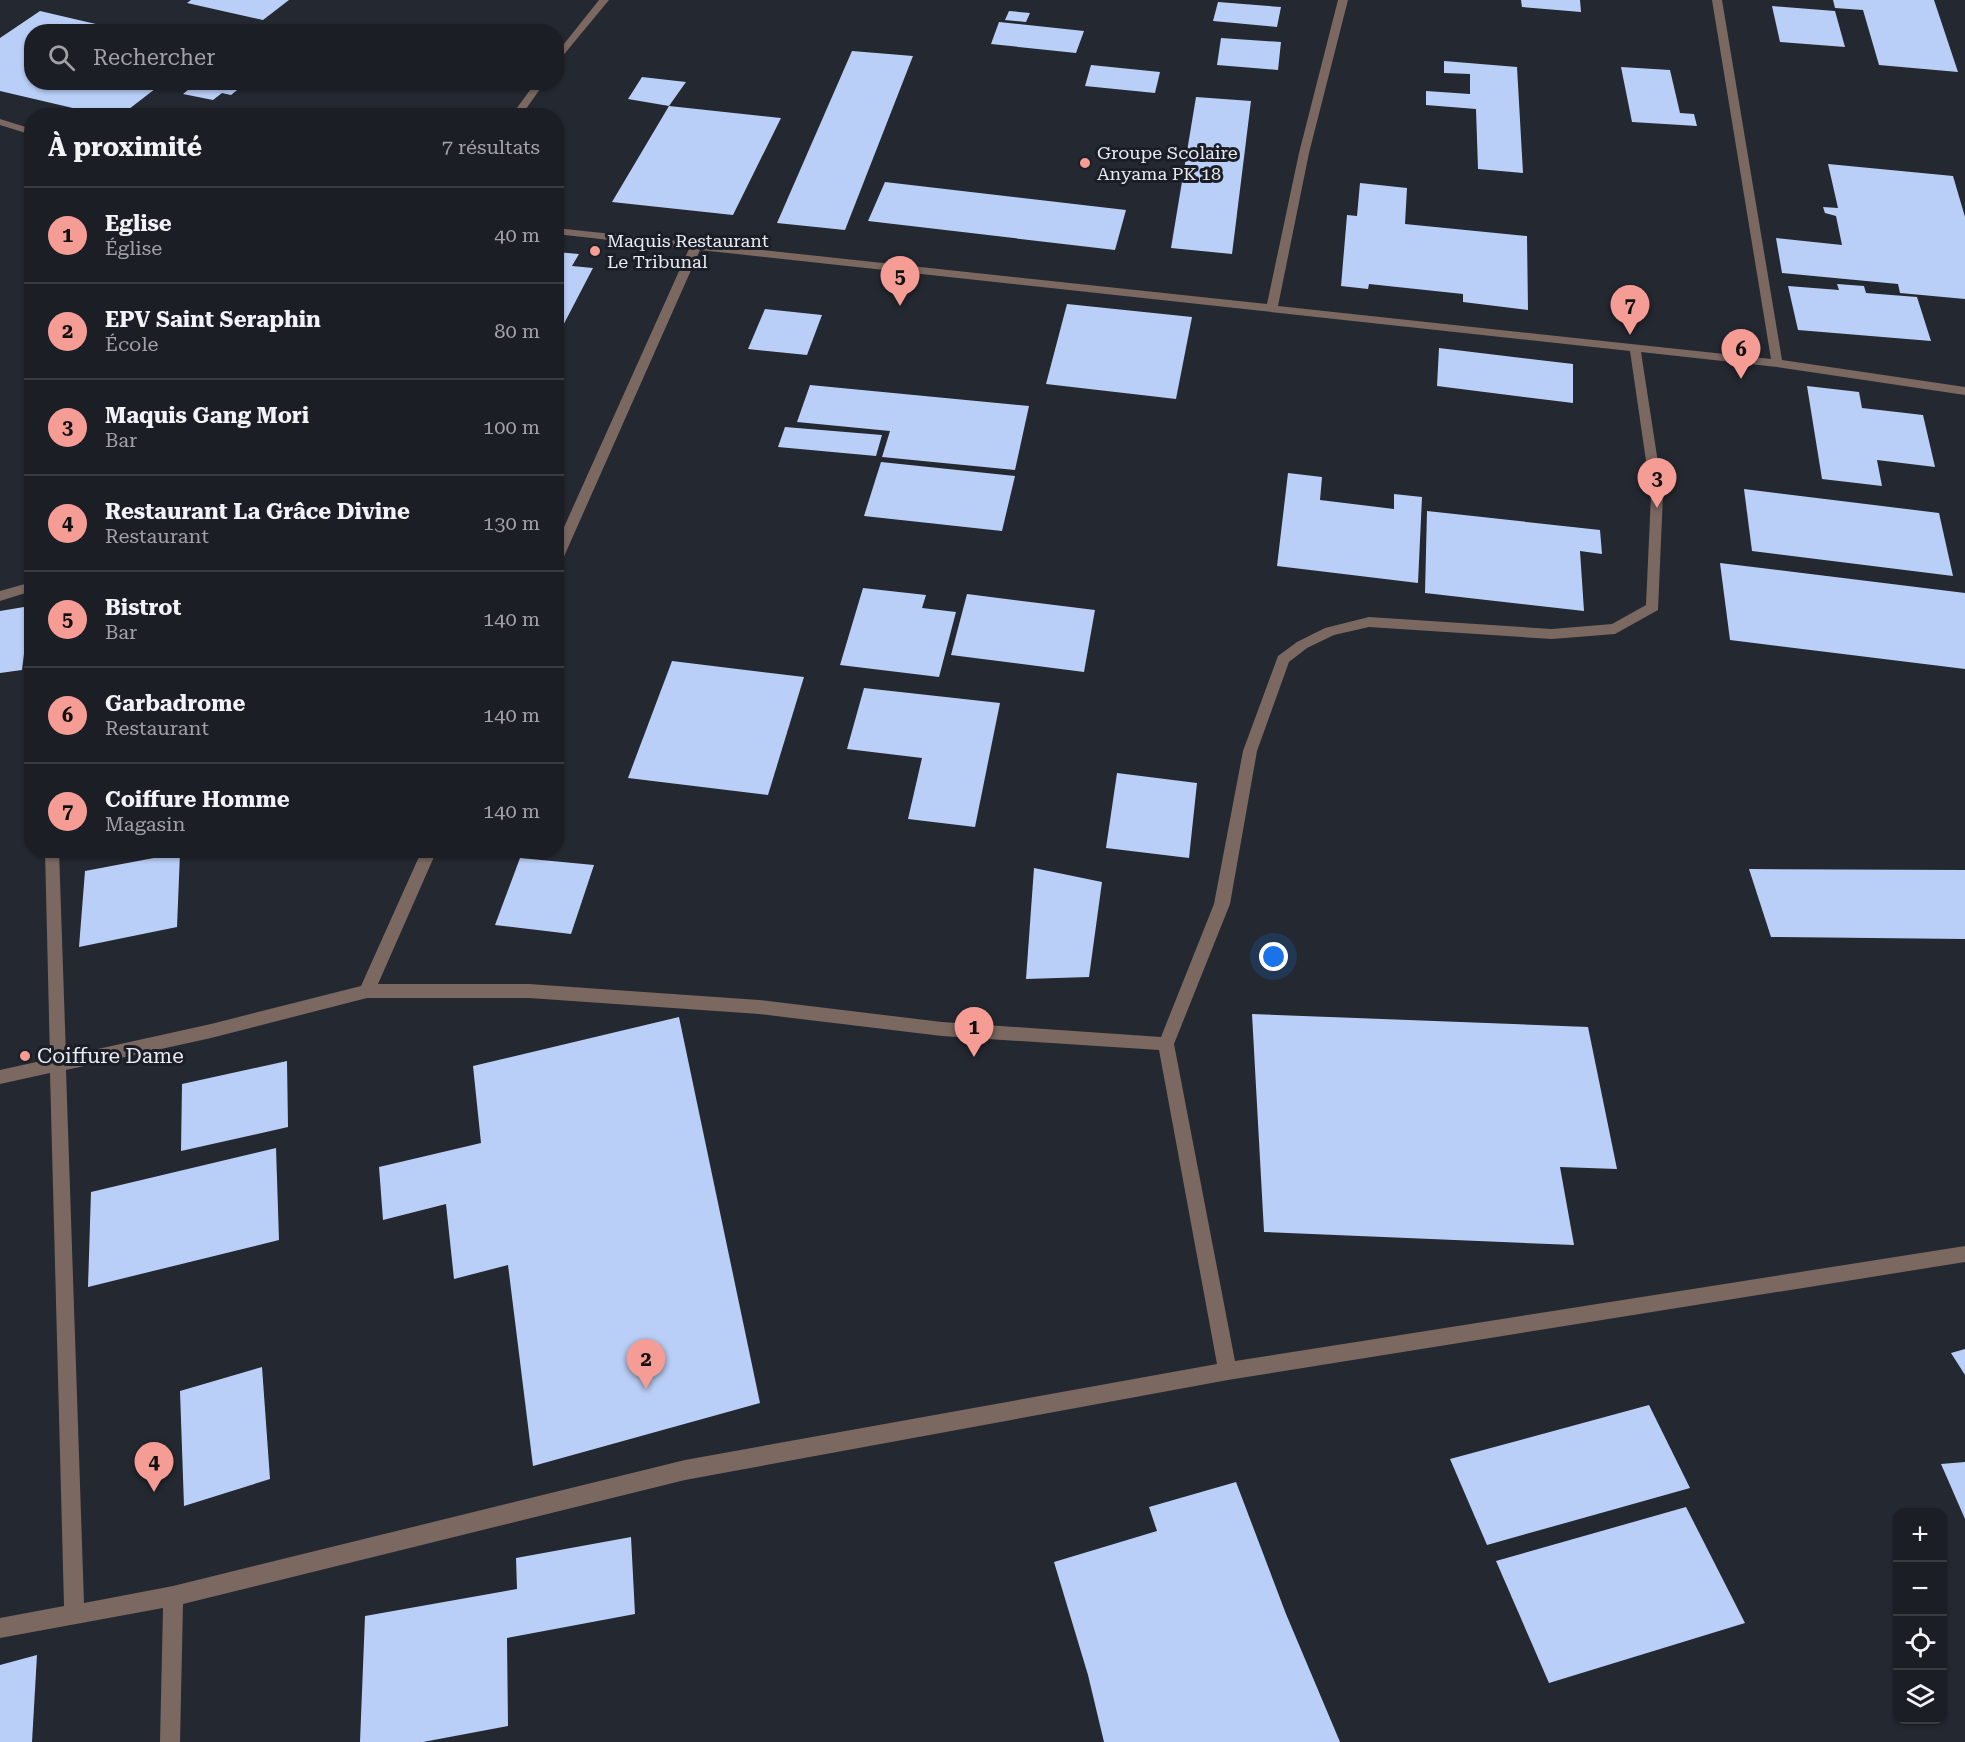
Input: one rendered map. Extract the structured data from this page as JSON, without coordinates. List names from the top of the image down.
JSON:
{
  "places": ["Groupe Scolaire Anyama PK 18", "Maquis Restaurant Le Tribunal", "Coiffure Dame"],
  "page": {
    "search": "Rechercher",
    "heading": ["À proximité", "7 résultats"],
    "list": [
      {
        "mark": "1",
        "name": "Eglise",
        "note": "Église",
        "value": "40 m"
      },
      {
        "mark": "2",
        "name": "EPV Saint Seraphin",
        "note": "École",
        "value": "80 m"
      },
      {
        "mark": "3",
        "name": "Maquis Gang Mori",
        "note": "Bar",
        "value": "100 m"
      },
      {
        "mark": "4",
        "name": "Restaurant La Grâce Divine",
        "note": "Restaurant",
        "value": "130 m"
      },
      {
        "mark": "5",
        "name": "Bistrot",
        "note": "Bar",
        "value": "140 m"
      },
      {
        "mark": "6",
        "name": "Garbadrome",
        "note": "Restaurant",
        "value": "140 m"
      },
      {
        "mark": "7",
        "name": "Coiffure Homme",
        "note": "Magasin",
        "value": "140 m"
      }
    ],
    "pins": [
      "5",
      "7",
      "6",
      "3",
      "1",
      "2",
      "4"
    ],
    "map_buttons": ["+", "−"]
  }
}
